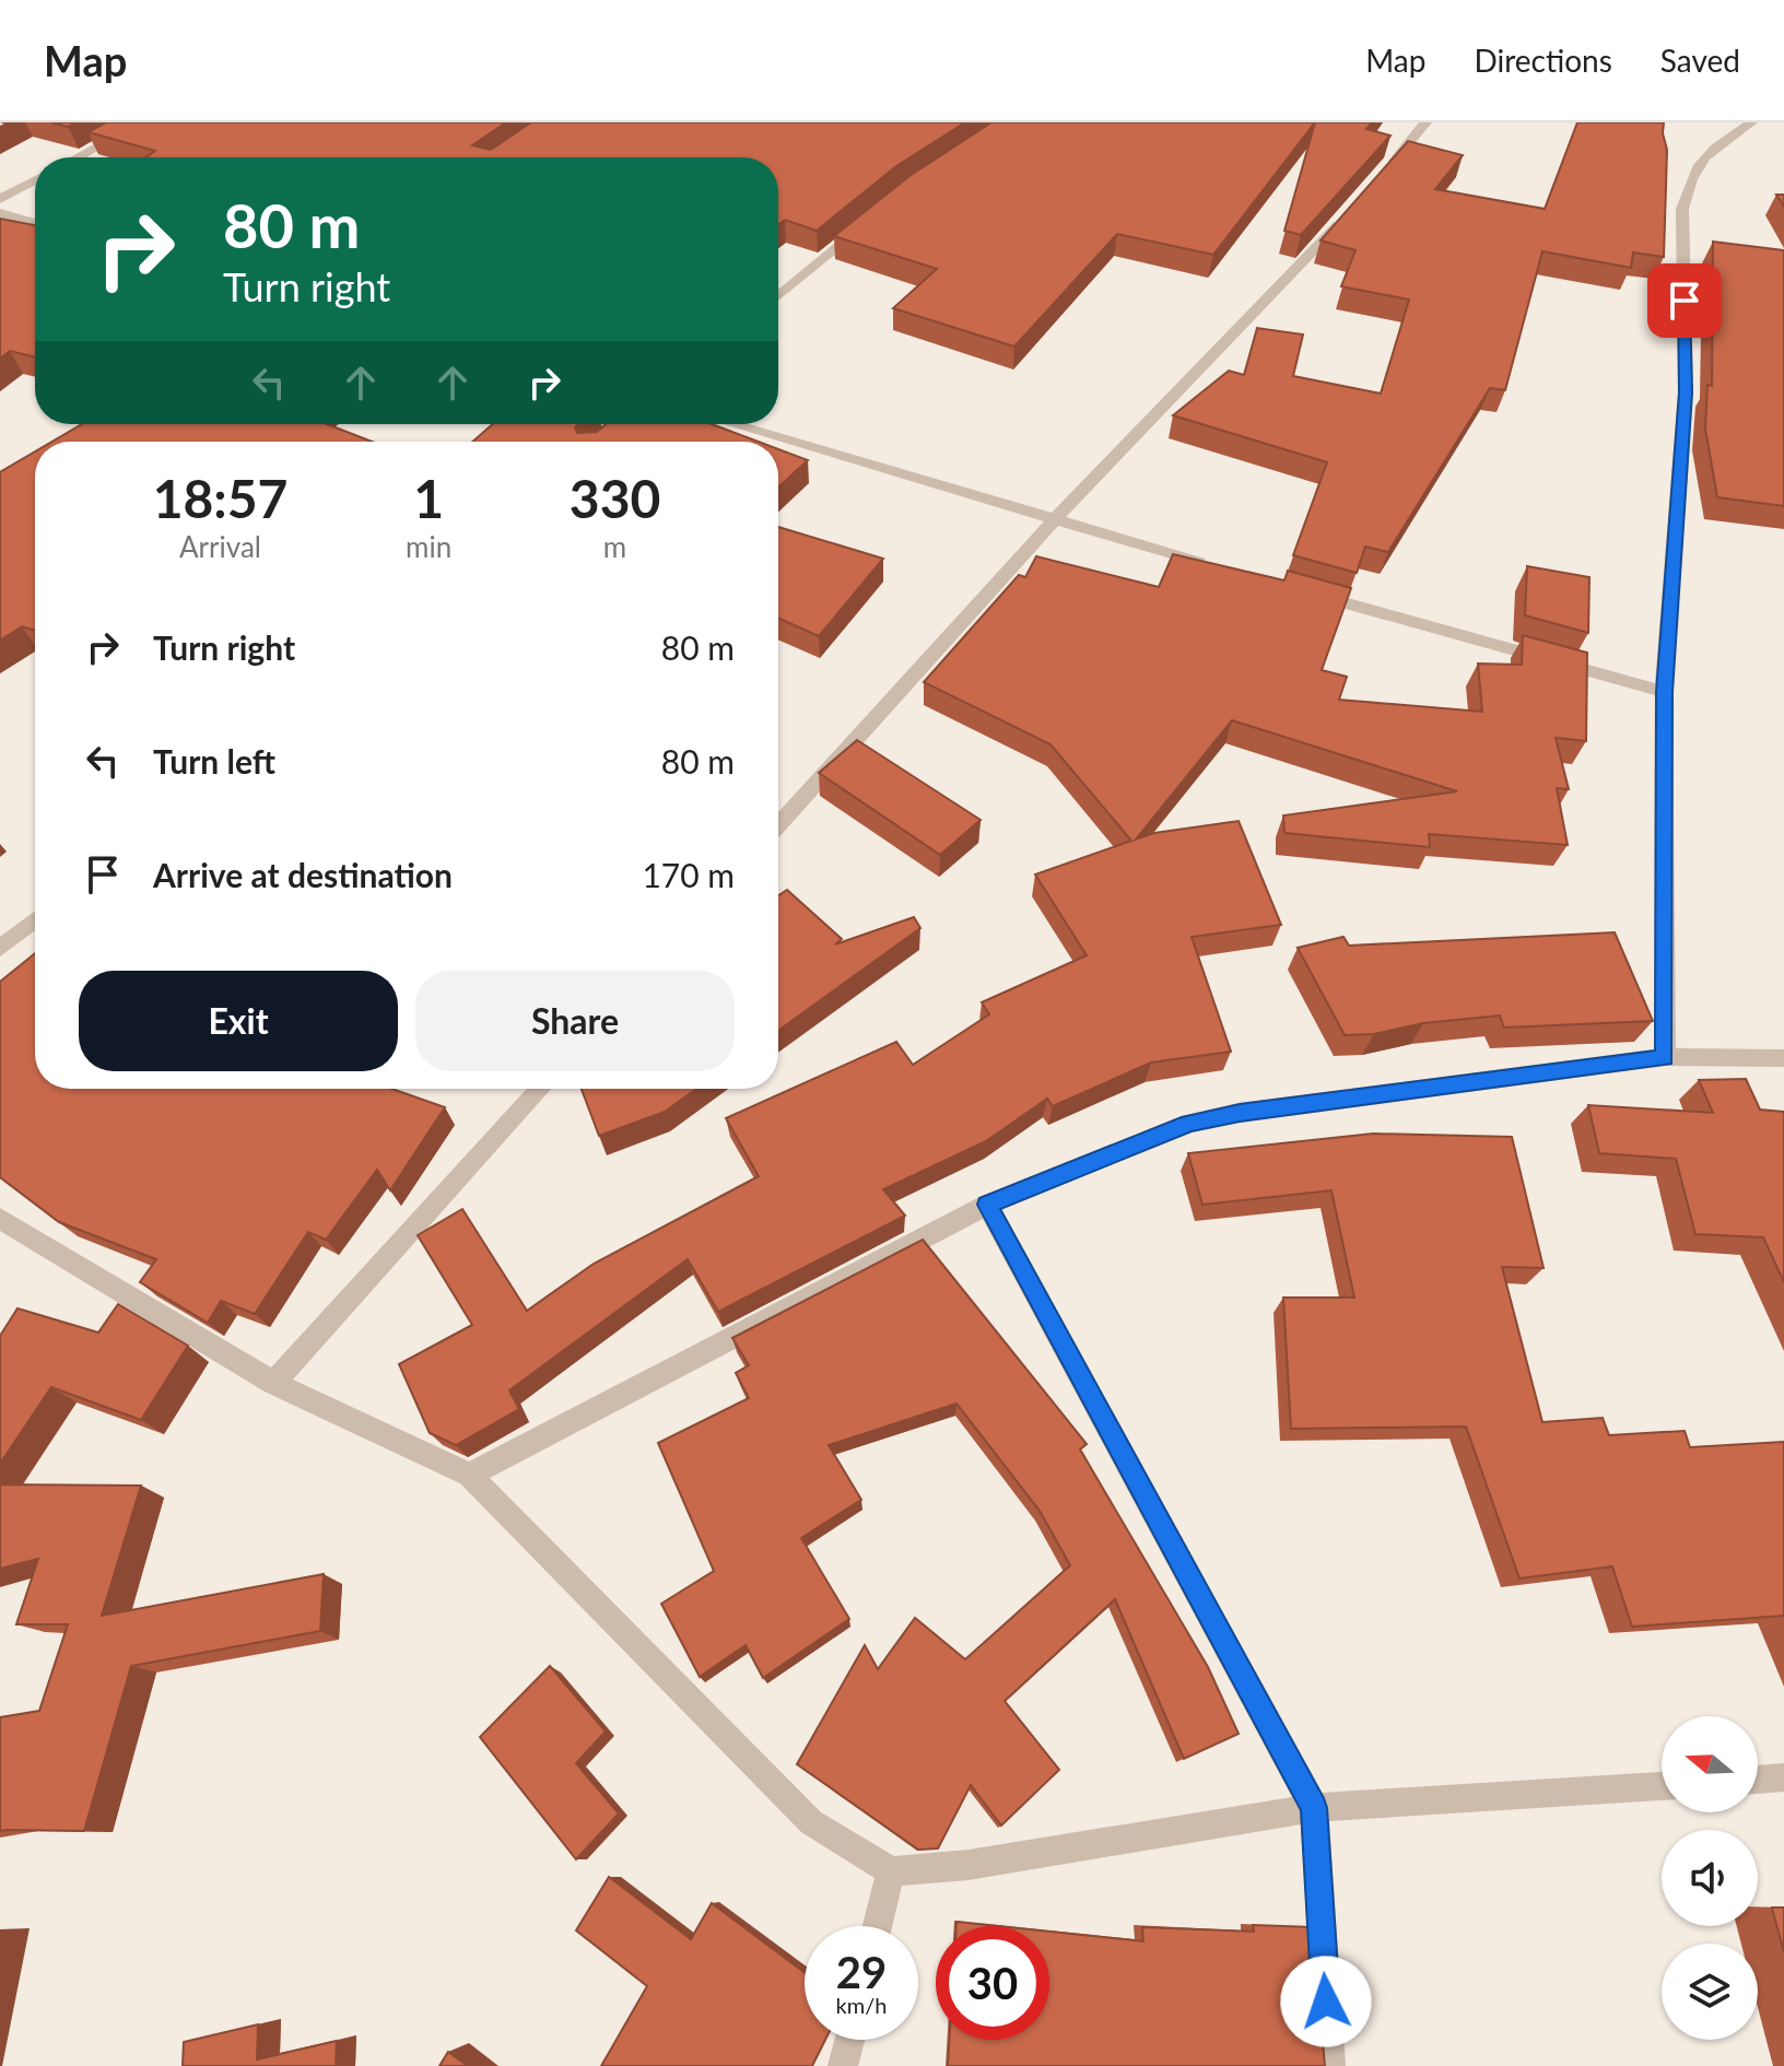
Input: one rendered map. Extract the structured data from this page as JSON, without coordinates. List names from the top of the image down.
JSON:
{
  "north": "left",
  "page": {
    "header": "Map",
    "nav": ["Map", "Directions", "Saved"],
    "turn": ["80 m", "Turn right"],
    "eta": [
      "18:57",
      "Arrival",
      "1",
      "min",
      "330",
      "m"
    ],
    "list": [
      {
        "name": "Turn right",
        "value": "80 m"
      },
      {
        "name": "Turn left",
        "value": "80 m"
      },
      {
        "name": "Arrive at destination",
        "value": "170 m"
      }
    ],
    "buttons": ["Exit", "Share"],
    "speed": "29 km/h",
    "limit": "30"
  }
}
